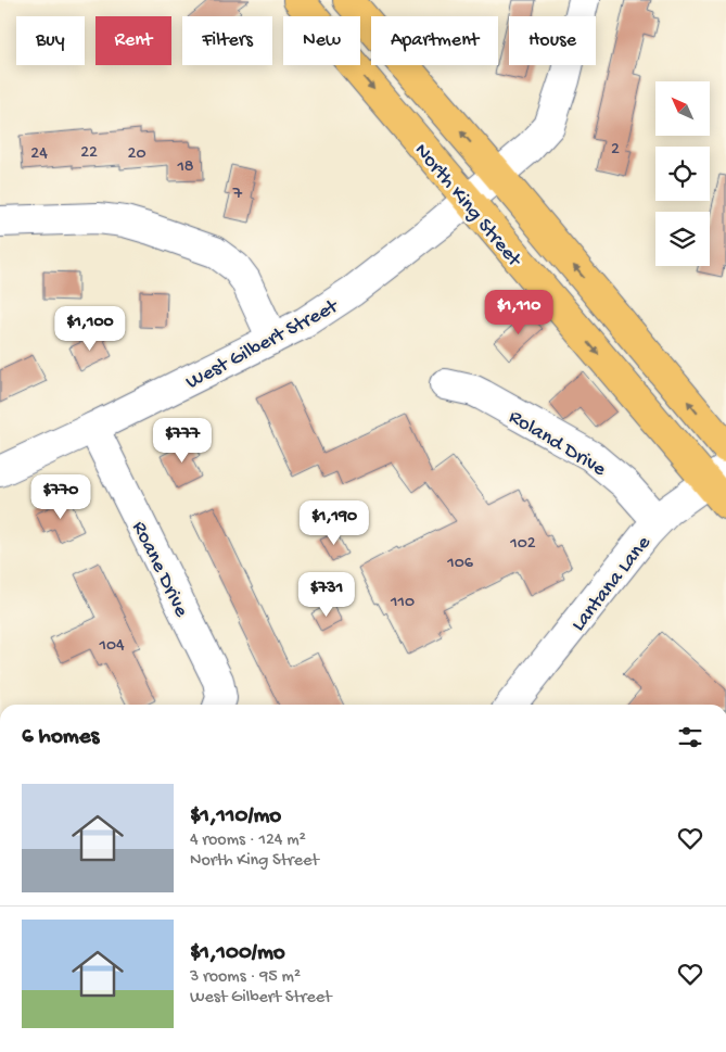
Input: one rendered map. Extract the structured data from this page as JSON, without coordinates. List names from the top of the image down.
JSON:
{
  "streets": {
    "main road": ["North King Street"],
    "street": [
      "West Gilbert Street",
      "Roland Drive",
      "Roane Drive",
      "Lantana Lane"
    ]
  },
  "crossings": [
    ["North King Street", "West Gilbert Street"],
    ["North King Street", "Lantana Lane"],
    ["West Gilbert Street", "Roane Drive"],
    ["Roland Drive", "Lantana Lane"]
  ],
  "house_numbers": [
    "2",
    "22",
    "24",
    "20",
    "18",
    "7",
    "102",
    "106",
    "110",
    "104"
  ],
  "north": "top left",
  "page": {
    "chip": [
      "Buy",
      "Rent",
      "Filters",
      "New",
      "Apartment",
      "House"
    ],
    "price": [
      "$1,110",
      "$1,100",
      "$777",
      "$770",
      "$1,190",
      "$731"
    ],
    "heading": "6 homes",
    "list": [
      {
        "name": "$1,110/mo",
        "note": "4 rooms · 124 m² · North King Street"
      },
      {
        "name": "$1,100/mo",
        "note": "3 rooms · 95 m² · West Gilbert Street"
      }
    ]
  }
}
